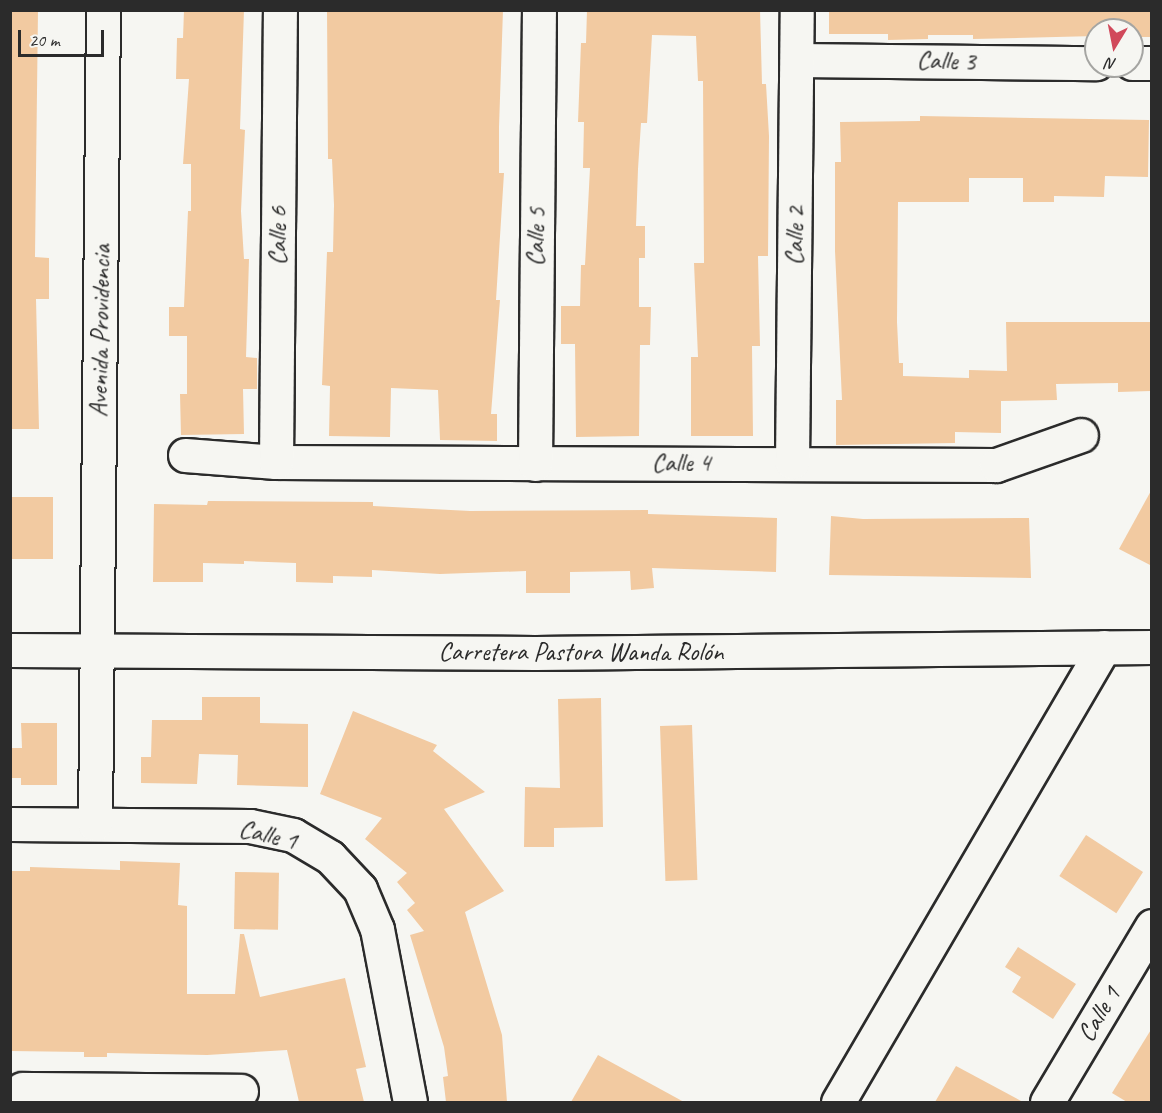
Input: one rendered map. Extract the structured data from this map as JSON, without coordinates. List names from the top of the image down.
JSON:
{
  "streets": {
    "street": [
      "Calle 3",
      "Calle 6",
      "Calle 2",
      "Calle 5",
      "Avenida Providencia",
      "Calle 4",
      "Carretera Pastora Wanda Rolón",
      "Calle 1"
    ]
  },
  "crossings": [
    ["Calle 3", "Calle 2"],
    ["Calle 6", "Calle 4"],
    ["Calle 2", "Calle 4"],
    ["Calle 5", "Calle 4"],
    ["Avenida Providencia", "Carretera Pastora Wanda Rolón"],
    ["Avenida Providencia", "Calle 1"]
  ],
  "scale_bar": "20 m",
  "north": "bottom"
}
